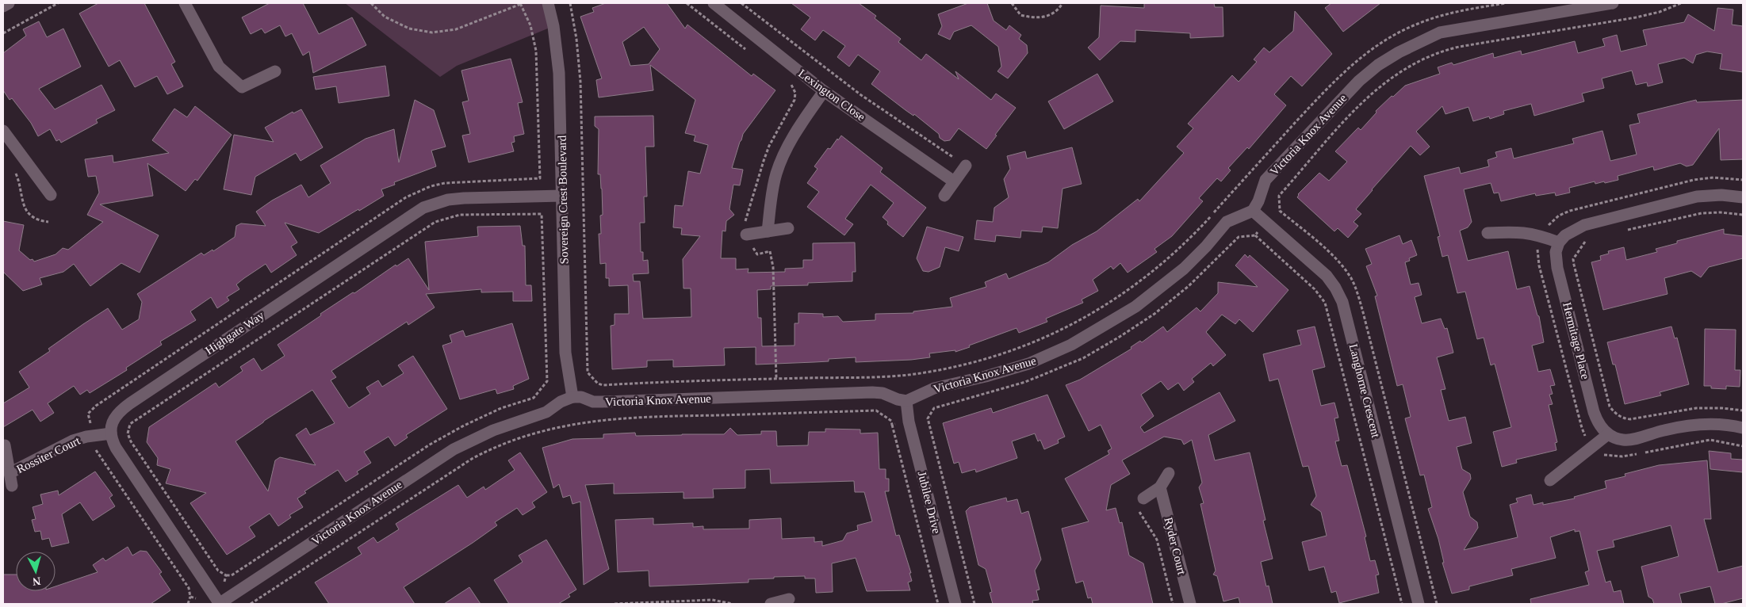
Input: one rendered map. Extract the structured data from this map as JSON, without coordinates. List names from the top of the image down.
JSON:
{
  "streets": {
    "street": [
      "Lexington Close",
      "Victoria Knox Avenue",
      "Sovereign Crest Boulevard",
      "Highgate Way",
      "Hermitage Place",
      "Langhorne Crescent",
      "Rossiter Court",
      "Jubilee Drive",
      "Ryder Court"
    ]
  },
  "crossings": [
    ["Victoria Knox Avenue", "Sovereign Crest Boulevard"],
    ["Victoria Knox Avenue", "Langhorne Crescent"],
    ["Victoria Knox Avenue", "Jubilee Drive"],
    ["Sovereign Crest Boulevard", "Highgate Way"],
    ["Highgate Way", "Rossiter Court"]
  ],
  "north": "bottom"
}
